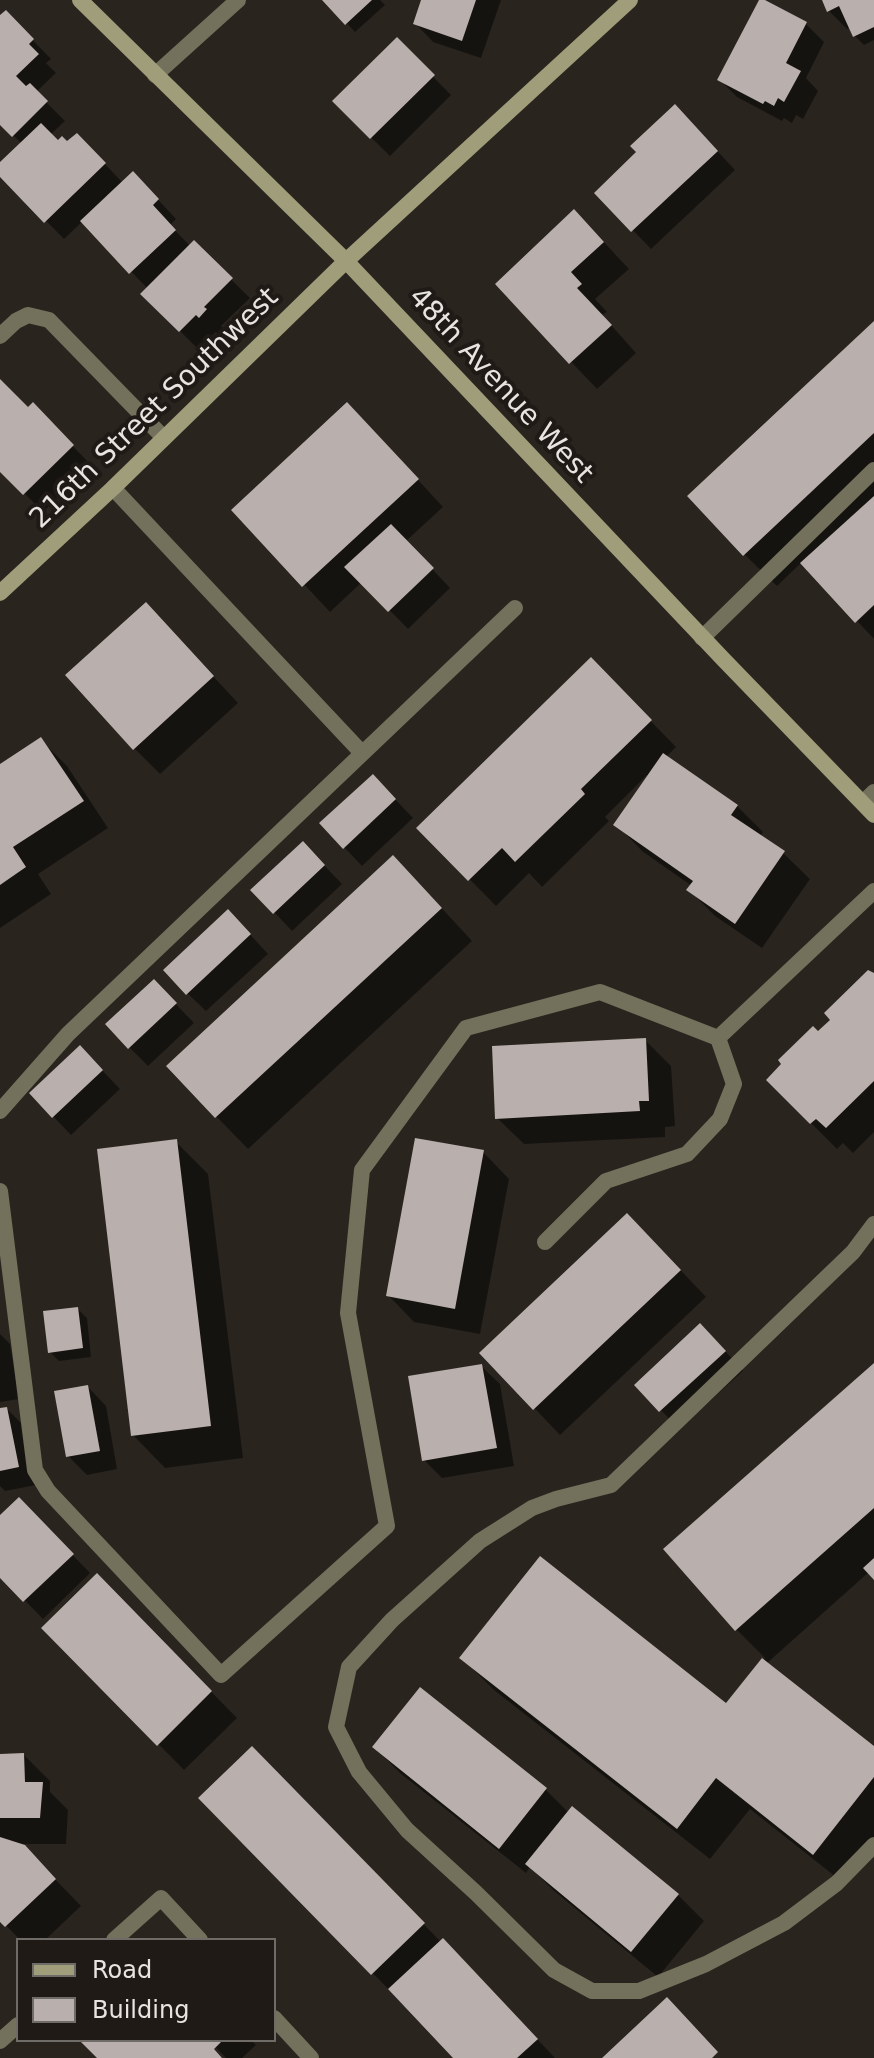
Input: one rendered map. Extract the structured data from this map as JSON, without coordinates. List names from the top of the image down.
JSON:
{
  "streets": {
    "main road": ["48th Avenue West", "216th Street Southwest"]
  },
  "crossings": [
    ["48th Avenue West", "216th Street Southwest"]
  ],
  "legend": ["Road", "Building"]
}
